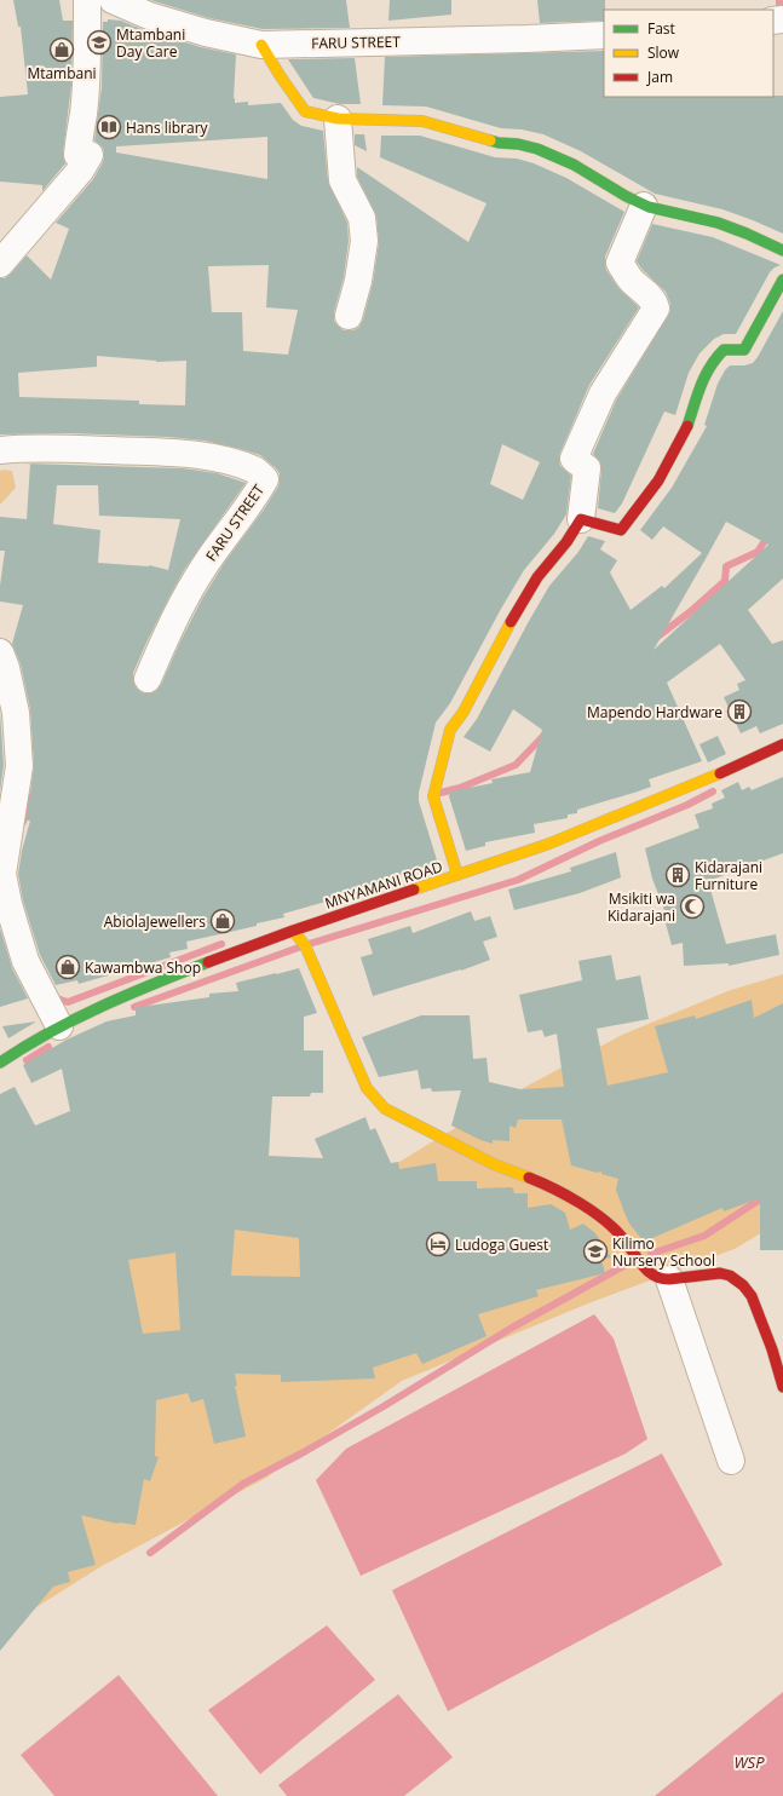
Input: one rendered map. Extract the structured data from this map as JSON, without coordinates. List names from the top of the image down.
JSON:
{
  "streets": {
    "street": ["FARU STREET", "MNYAMANI ROAD"]
  },
  "water": ["WSP"],
  "places": {
    "school or university": ["Mtambani Day Care", "Kilimo Nursery School"],
    "shop": ["Mtambani", "AbiolaJewellers", "Kawambwa Shop"],
    "library": ["Hans library"],
    "building": ["Mapendo Hardware", "Kidarajani Furniture"],
    "mosque": ["Msikiti wa Kidarajani"],
    "hotel": ["Ludoga Guest"]
  },
  "legend": ["Fast", "Slow", "Jam"]
}
